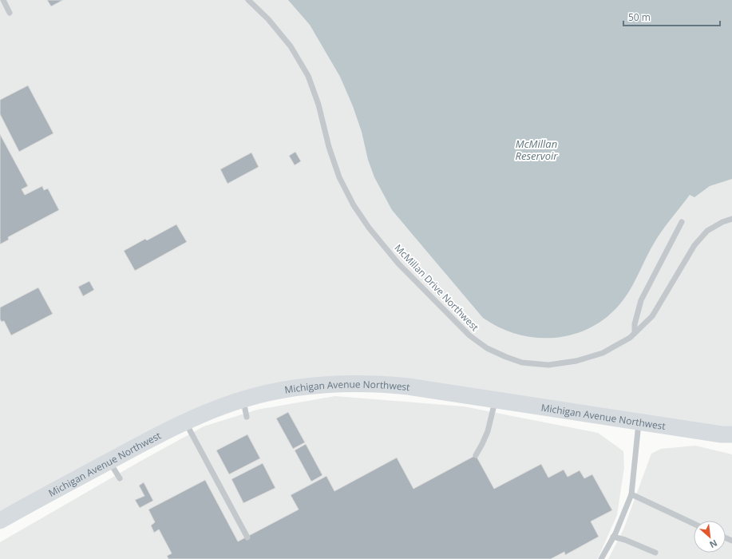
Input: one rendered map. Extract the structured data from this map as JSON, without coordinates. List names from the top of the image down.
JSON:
{
  "streets": {
    "main road": ["Michigan Avenue Northwest"],
    "lane": ["McMillan Drive Northwest"]
  },
  "water": ["McMillan Reservoir"],
  "scale_bar": "50 m",
  "north": "bottom right"
}
